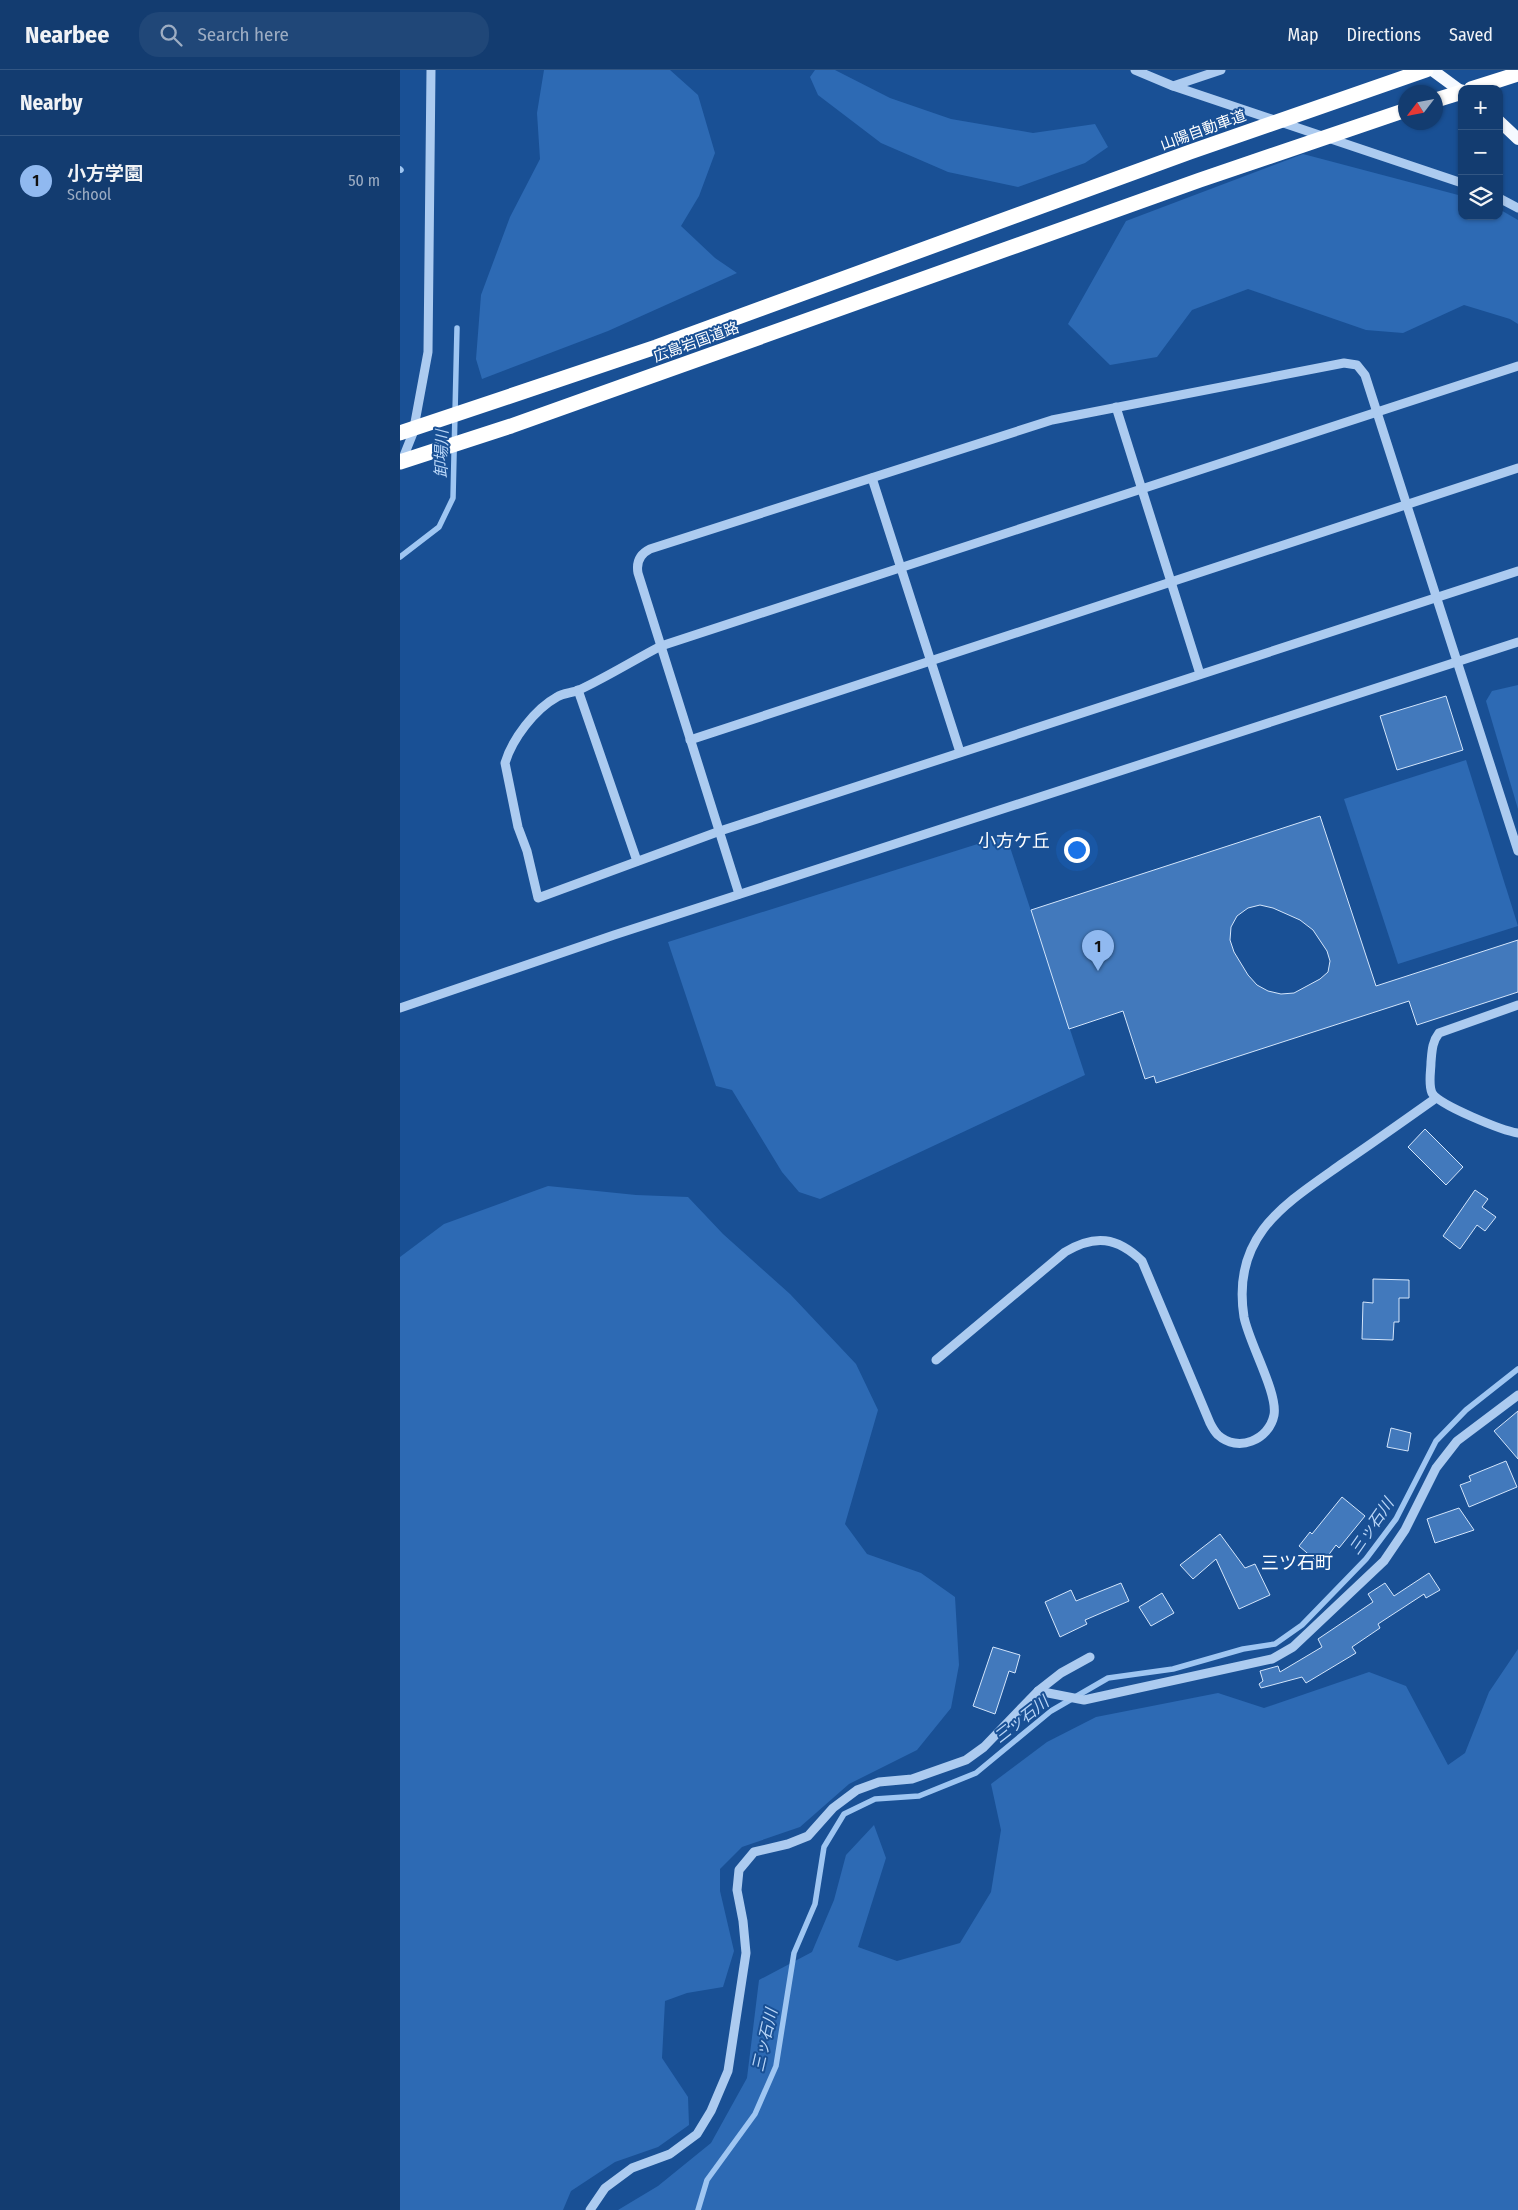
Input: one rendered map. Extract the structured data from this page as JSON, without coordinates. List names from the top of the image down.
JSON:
{
  "streets": {
    "highway": ["山陽自動車道", "広島岩国道路"]
  },
  "crossings": [
    ["山陽自動車道", "広島岩国道路"]
  ],
  "districts": ["小方ケ丘", "三ツ石町"],
  "water": ["卸場川", "三ッ石川"],
  "north": "bottom left",
  "page": {
    "header": "Nearbee",
    "search": "Search here",
    "nav": ["Map", "Directions", "Saved"],
    "heading": "Nearby",
    "map_buttons": ["+", "−"],
    "list": [
      {
        "mark": "1",
        "name": "小方学園",
        "note": "School",
        "value": "50 m"
      }
    ],
    "pins": "1"
  }
}
